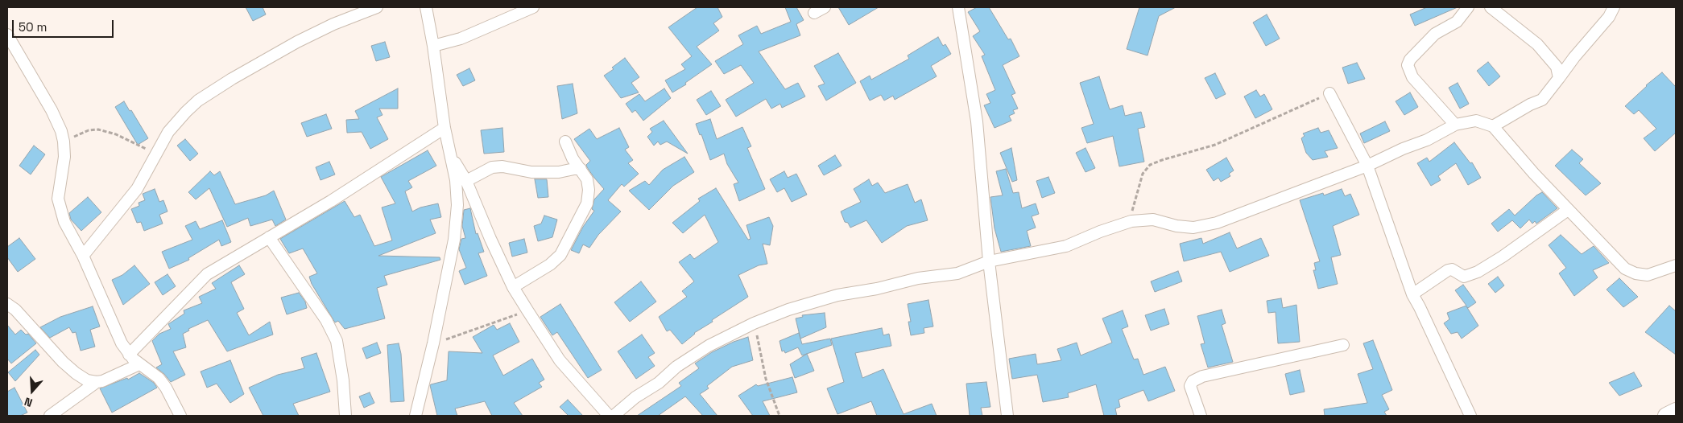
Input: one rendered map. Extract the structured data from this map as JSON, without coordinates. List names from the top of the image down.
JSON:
{
  "scale_bar": "50 m",
  "north": "bottom"
}
